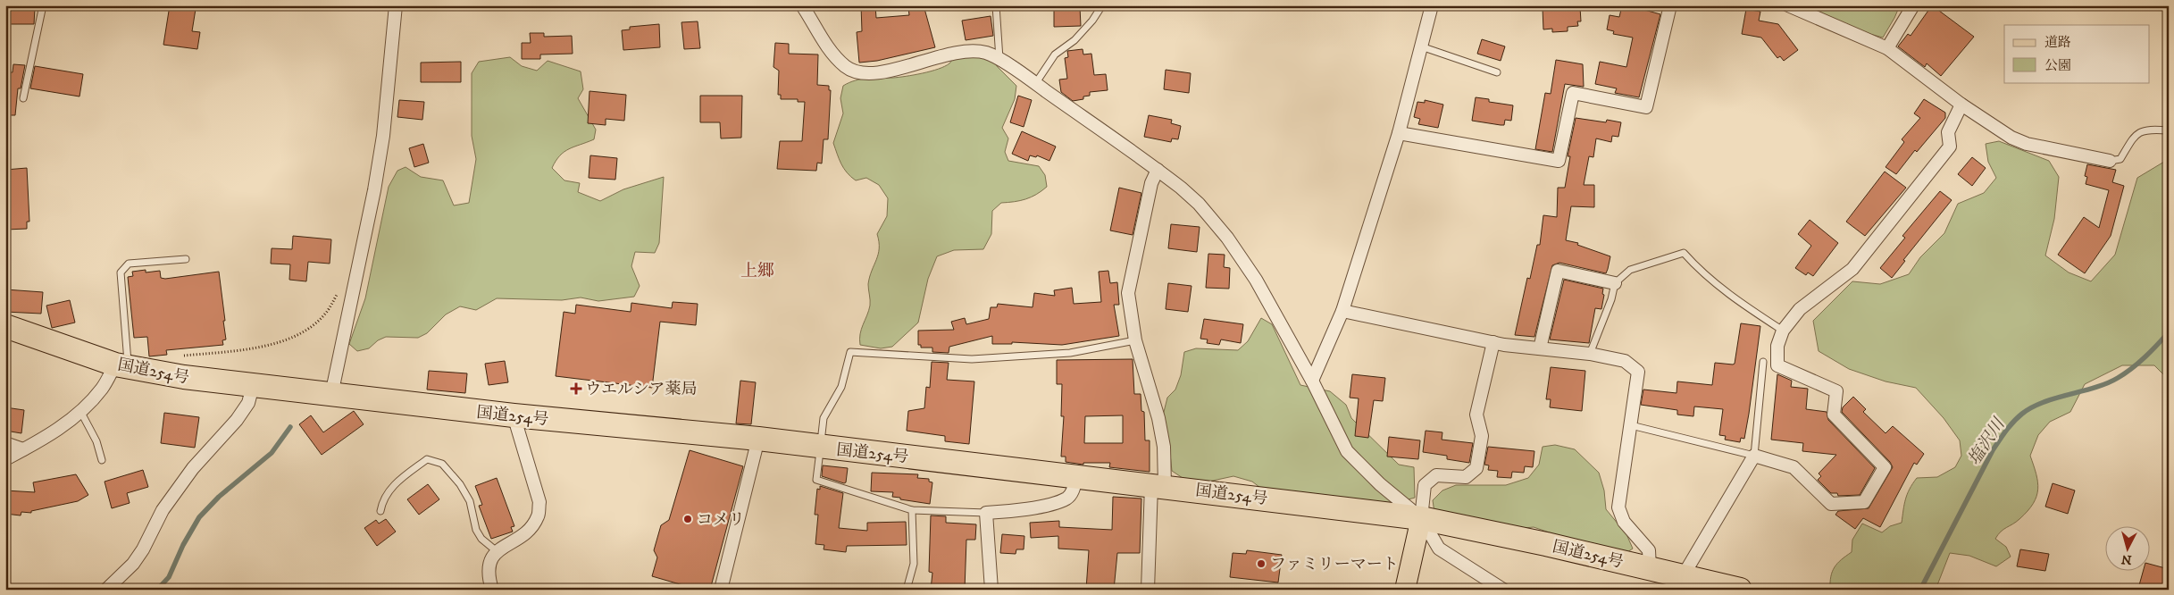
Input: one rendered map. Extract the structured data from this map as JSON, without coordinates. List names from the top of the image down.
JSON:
{
  "streets": {
    "highway": ["国道254号"]
  },
  "districts": ["上郷"],
  "water": ["塩沢川"],
  "places": {
    "health": ["ウエルシア薬局"],
    "other": ["コメリ", "ファミリーマート"]
  },
  "legend": ["道路", "公園"],
  "north": "bottom"
}
